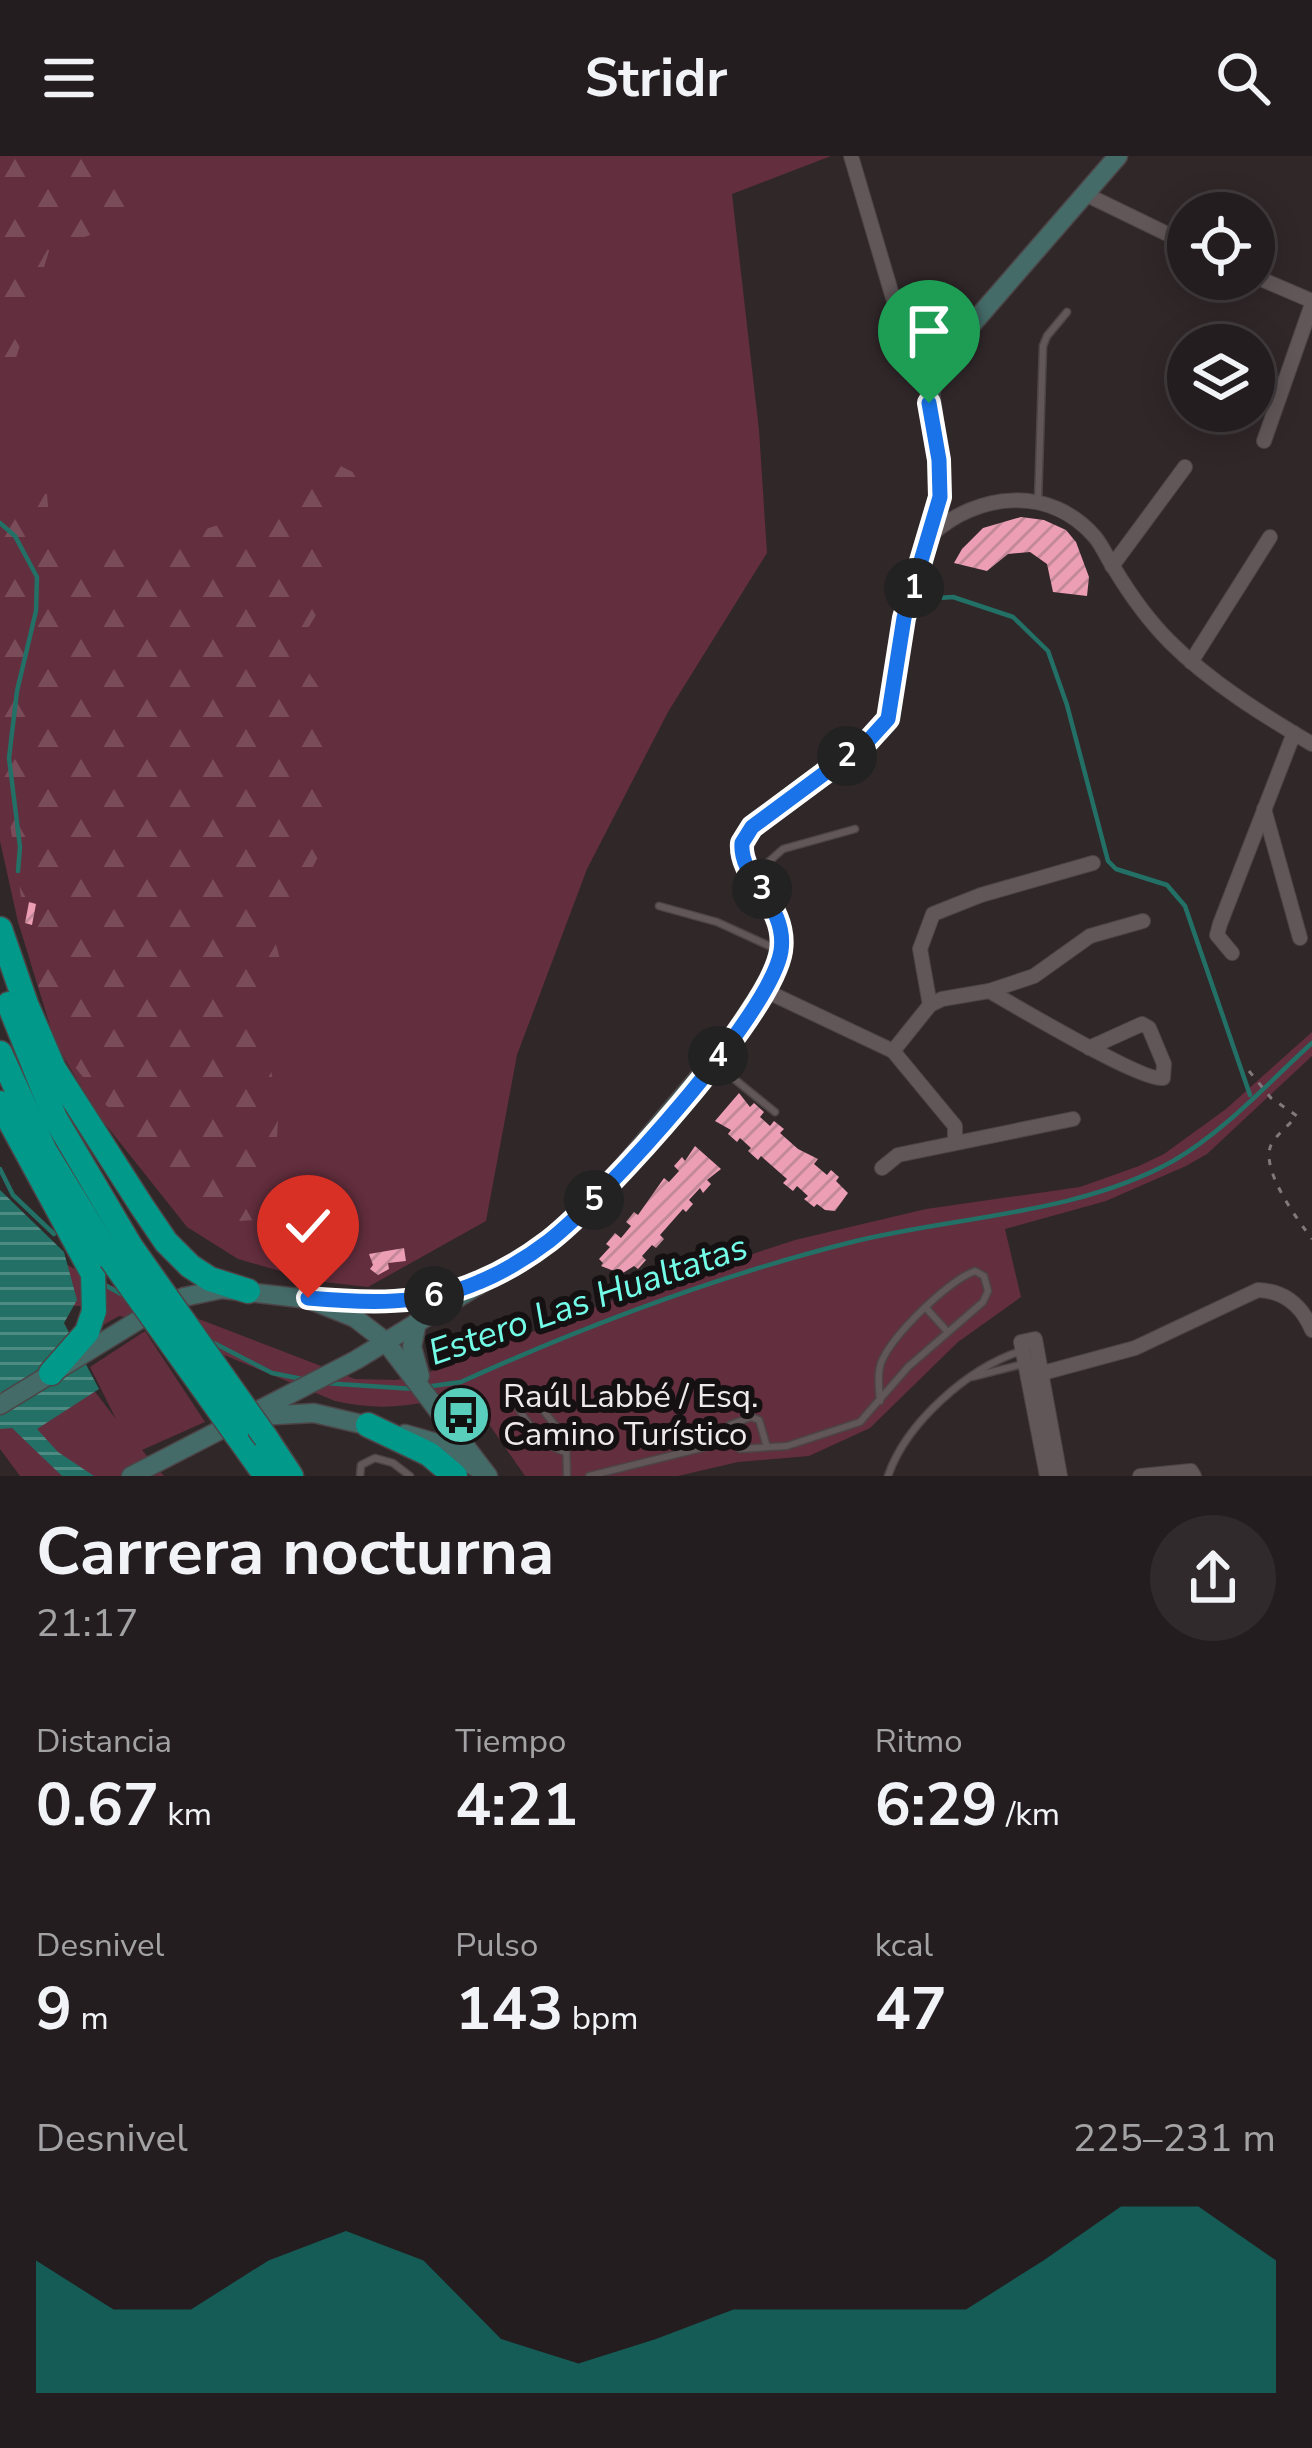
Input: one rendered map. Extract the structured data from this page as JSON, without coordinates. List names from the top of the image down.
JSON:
{
  "water": ["Estero Las Hualtatas"],
  "places": {
    "bus stop": ["Raúl Labbé / Esq. Camino Turístico"]
  },
  "page": {
    "header": "Stridr",
    "pins": [
      "1",
      "2",
      "3",
      "4",
      "5",
      "6"
    ],
    "heading": ["Carrera nocturna", "21:17"],
    "stats": [
      ["Distancia", "0.67 km"],
      ["Tiempo", "4:21"],
      ["Ritmo", "6:29 /km"],
      ["Desnivel", "9 m"],
      ["Pulso", "143 bpm"],
      ["kcal", "47"]
    ],
    "chart": ["Desnivel", "225–231 m"]
  }
}
